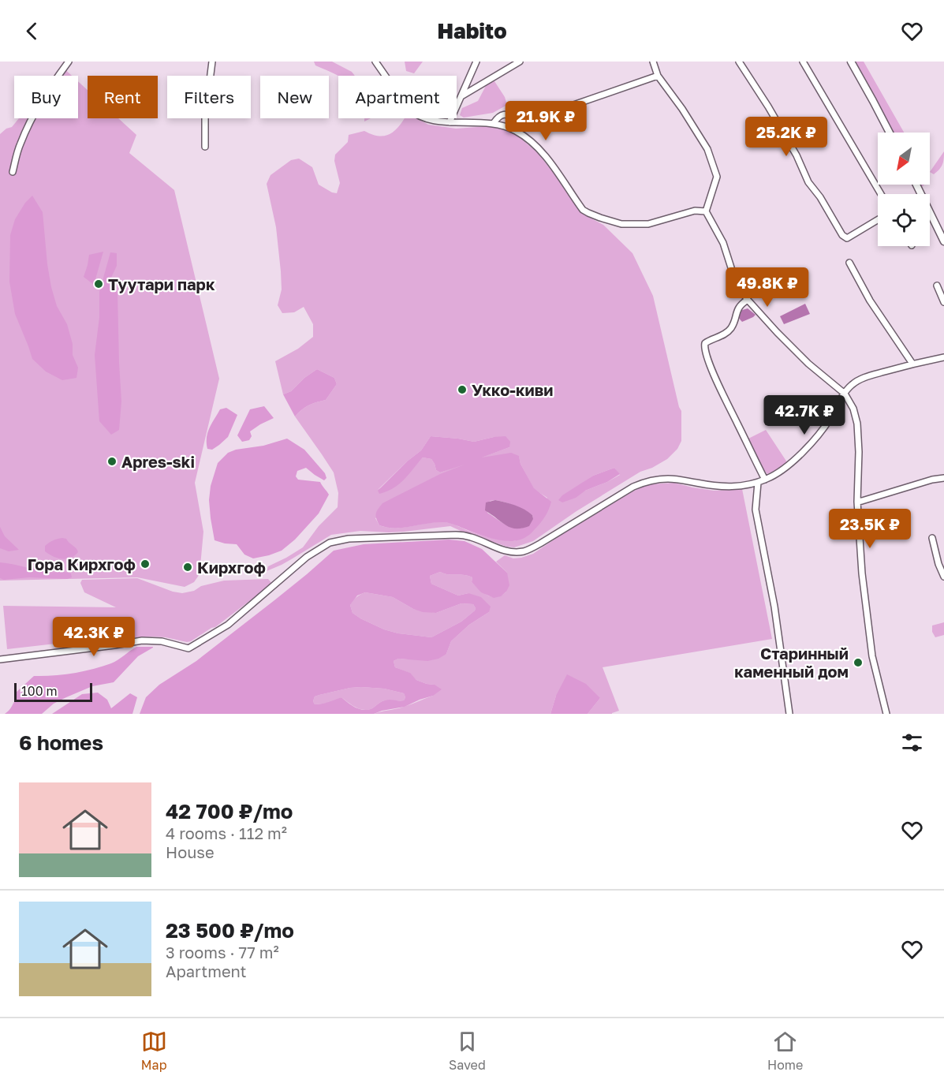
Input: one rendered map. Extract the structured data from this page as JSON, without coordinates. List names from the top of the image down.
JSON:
{
  "places": [
    "Туутари парк",
    "Укко-киви",
    "Apres-ski",
    "Гора Кирхгоф",
    "Кирхгоф",
    "Старинный каменный дом"
  ],
  "scale_bar": "100 m",
  "north": "bottom left",
  "page": {
    "header": "Habito",
    "chip": [
      "Buy",
      "Rent",
      "Filters",
      "New",
      "Apartment"
    ],
    "price": [
      "21.9K ₽",
      "25.2K ₽",
      "49.8K ₽",
      "42.7K ₽",
      "23.5K ₽",
      "42.3K ₽"
    ],
    "scale": "100 m",
    "heading": "6 homes",
    "list": [
      {
        "name": "42 700 ₽/mo",
        "note": "4 rooms · 112 m² · House"
      },
      {
        "name": "23 500 ₽/mo",
        "note": "3 rooms · 77 m² · Apartment"
      }
    ],
    "tabs": ["Map", "Saved", "Home"]
  }
}
